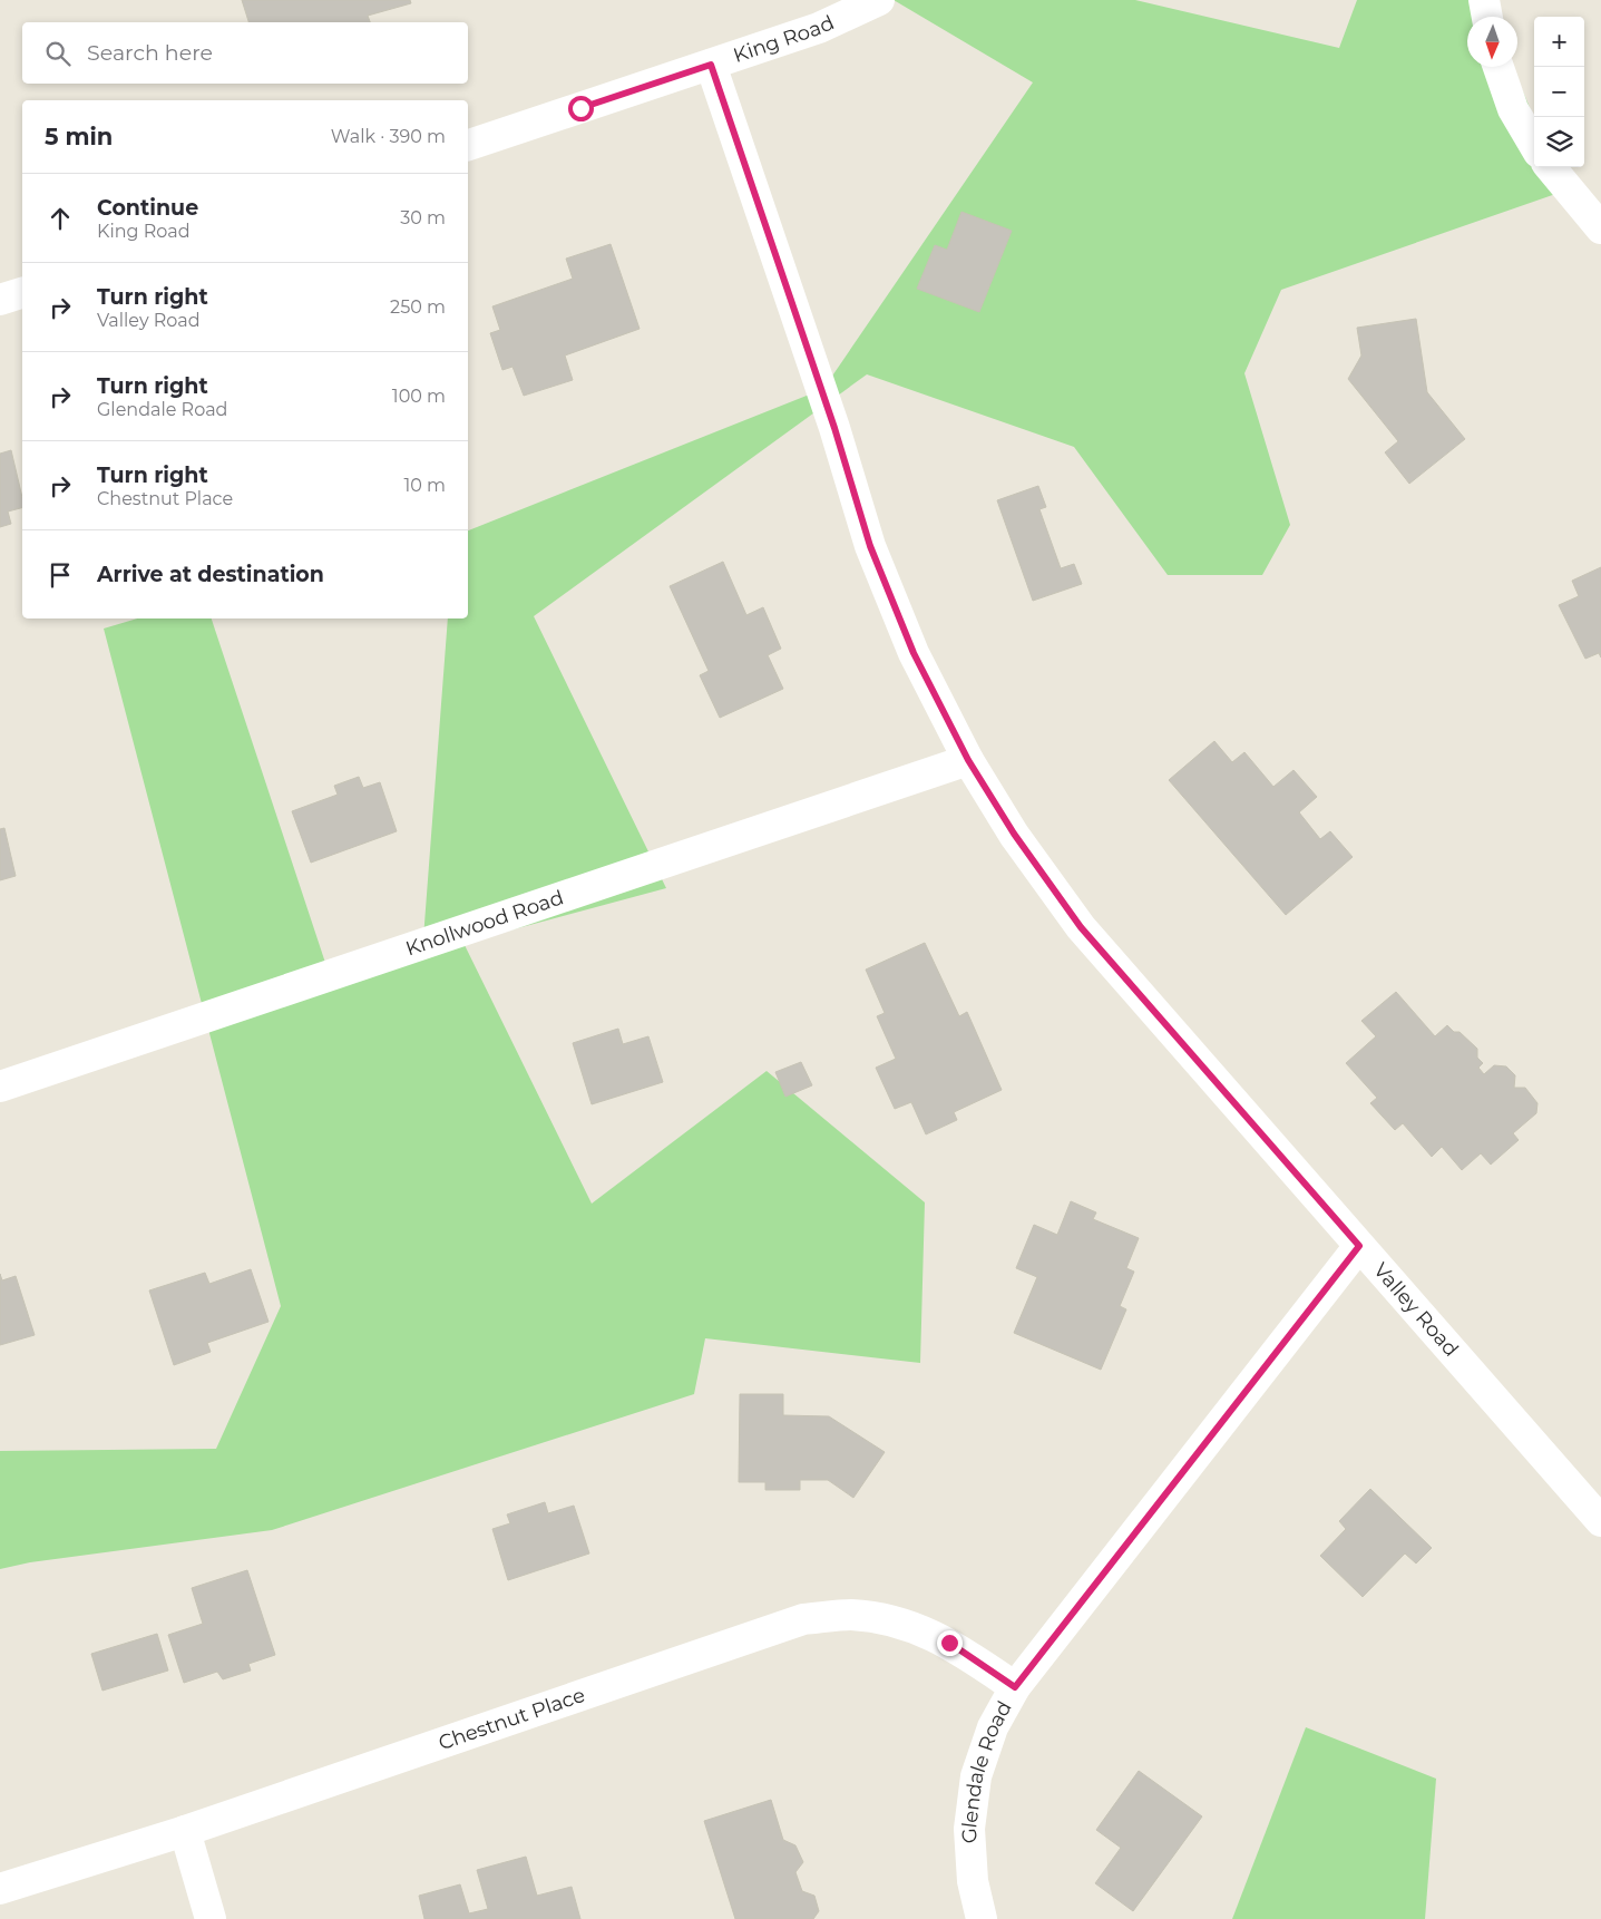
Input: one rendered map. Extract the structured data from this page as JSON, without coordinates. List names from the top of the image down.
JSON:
{
  "streets": {
    "street": [
      "King Road",
      "Knollwood Road",
      "Valley Road",
      "Chestnut Place",
      "Glendale Road"
    ]
  },
  "crossings": [
    ["King Road", "Valley Road"],
    ["Knollwood Road", "Valley Road"],
    ["Valley Road", "Glendale Road"],
    ["Chestnut Place", "Glendale Road"]
  ],
  "north": "bottom",
  "page": {
    "map_buttons": ["+", "−"],
    "search": "Search here",
    "heading": ["5 min", "Walk · 390 m"],
    "list": [
      ["Continue", "King Road", "30 m"],
      ["Turn right", "Valley Road", "250 m"],
      ["Turn right", "Glendale Road", "100 m"],
      ["Turn right", "Chestnut Place", "10 m"],
      "Arrive at destination"
    ]
  }
}
